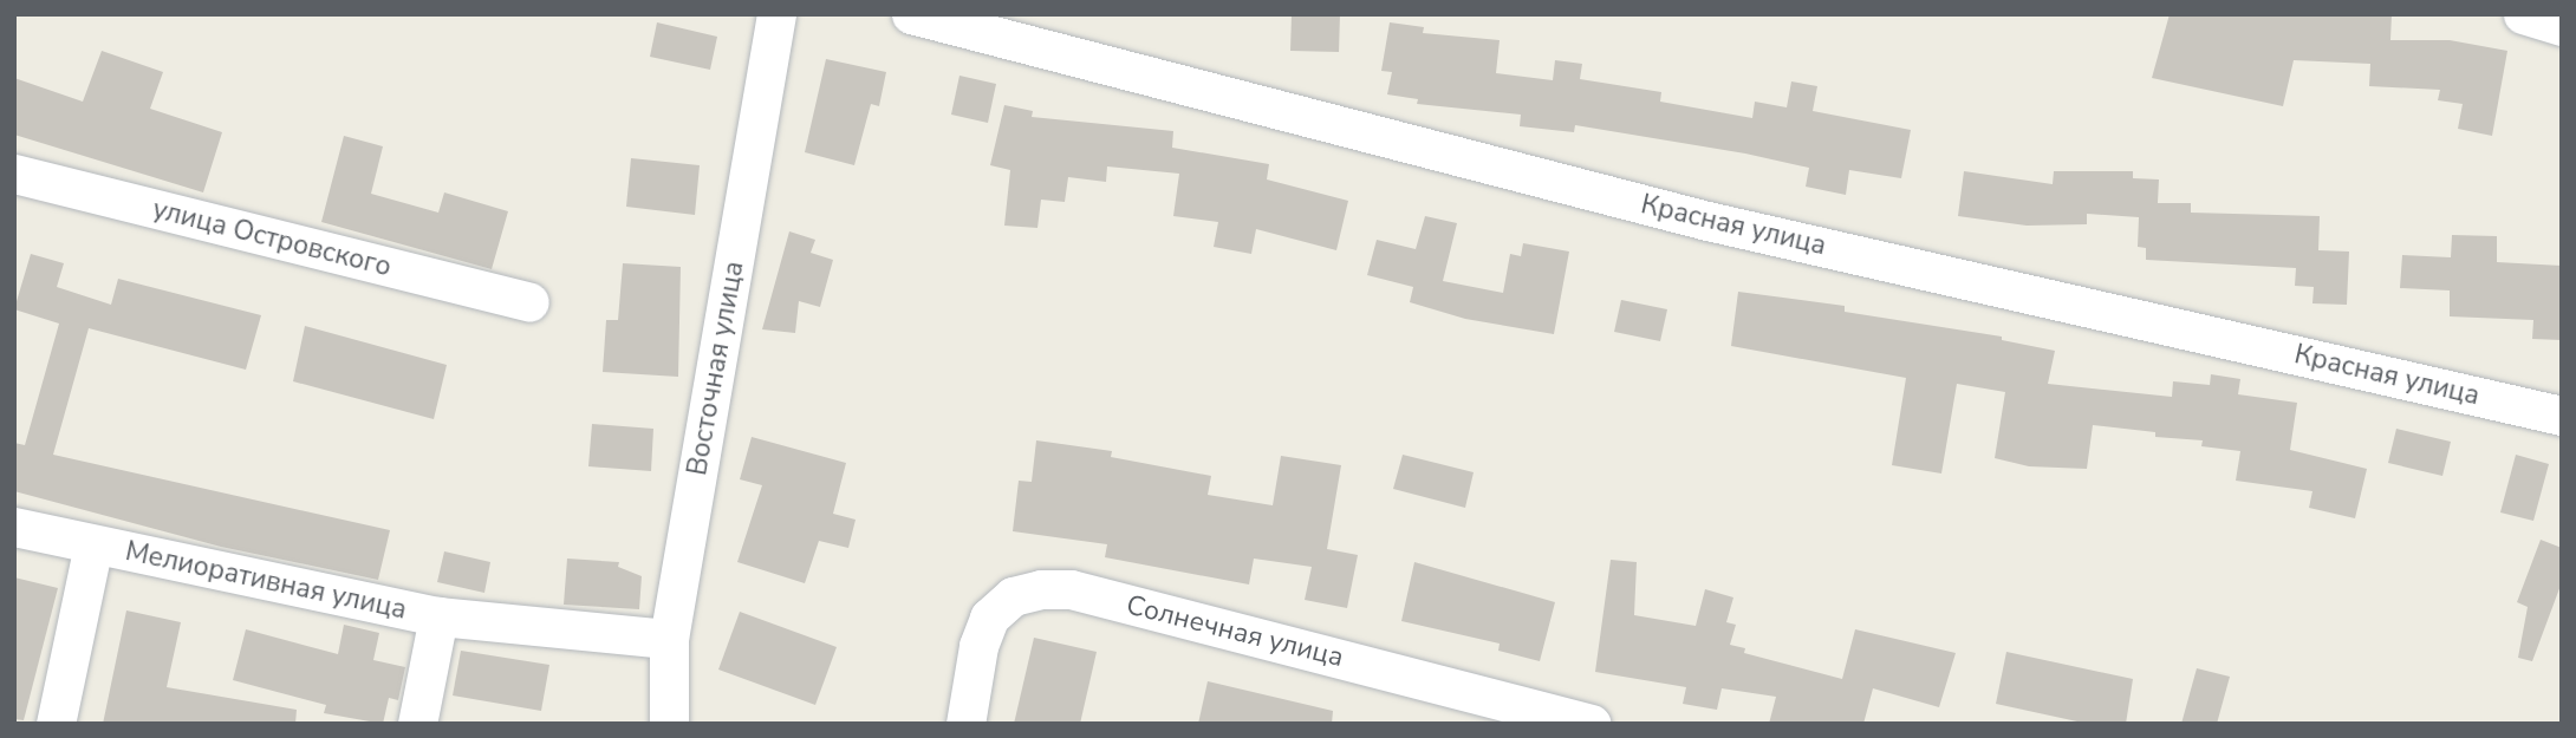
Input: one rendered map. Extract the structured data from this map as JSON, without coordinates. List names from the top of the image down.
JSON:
{
  "streets": {
    "street": [
      "Красная улица",
      "улица Островского",
      "Восточная улица",
      "Мелиоративная улица",
      "Солнечная улица"
    ]
  },
  "crossings": [
    ["Восточная улица", "Мелиоративная улица"]
  ]
}
